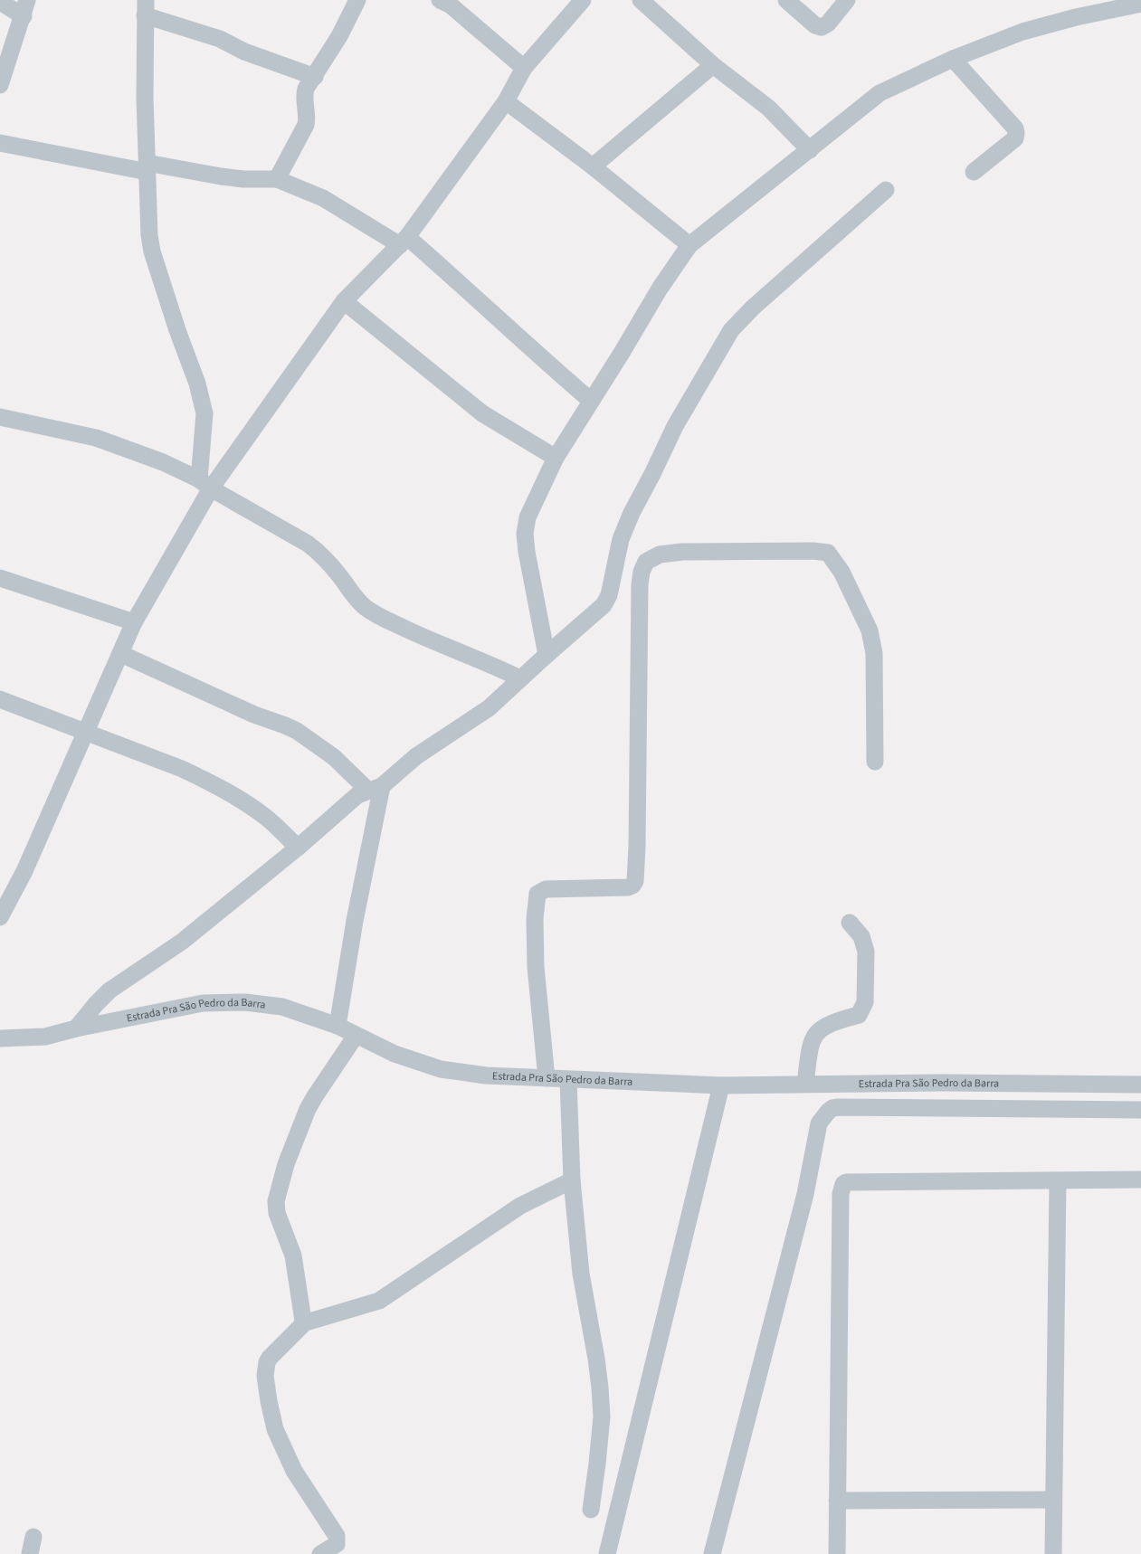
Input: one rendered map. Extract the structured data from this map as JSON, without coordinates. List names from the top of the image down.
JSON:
{
  "streets": {
    "street": ["Estrada Pra São Pedro da Barra"]
  }
}
